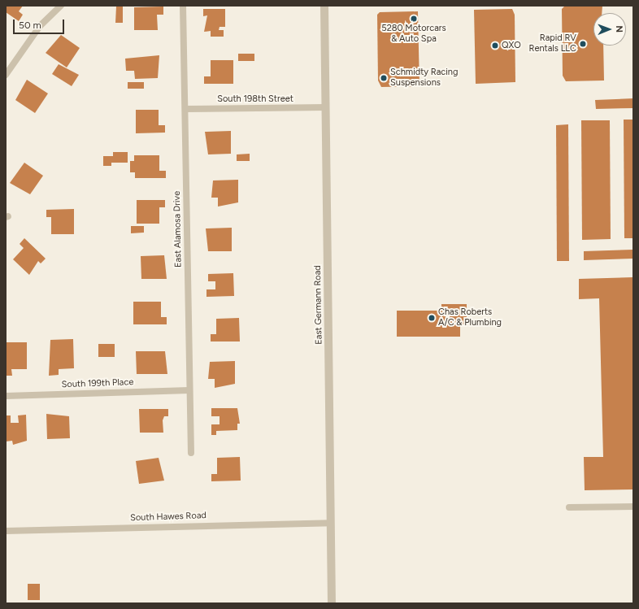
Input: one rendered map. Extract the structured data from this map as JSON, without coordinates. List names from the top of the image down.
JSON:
{
  "streets": {
    "street": [
      "South 198th Street",
      "East Alamosa Drive",
      "East Germann Road",
      "South 199th Place",
      "South Hawes Road"
    ]
  },
  "crossings": [
    ["South 198th Street", "East Alamosa Drive"],
    ["South 198th Street", "East Germann Road"],
    ["East Alamosa Drive", "South 199th Place"],
    ["East Germann Road", "South Hawes Road"]
  ],
  "places": [
    "5280 Motorcars & Auto Spa",
    "Rapid RV Rentals LLC",
    "QXO",
    "Schmidty Racing Suspensions",
    "Chas Roberts A/C & Plumbing"
  ],
  "scale_bar": "50 m",
  "north": "right"
}
